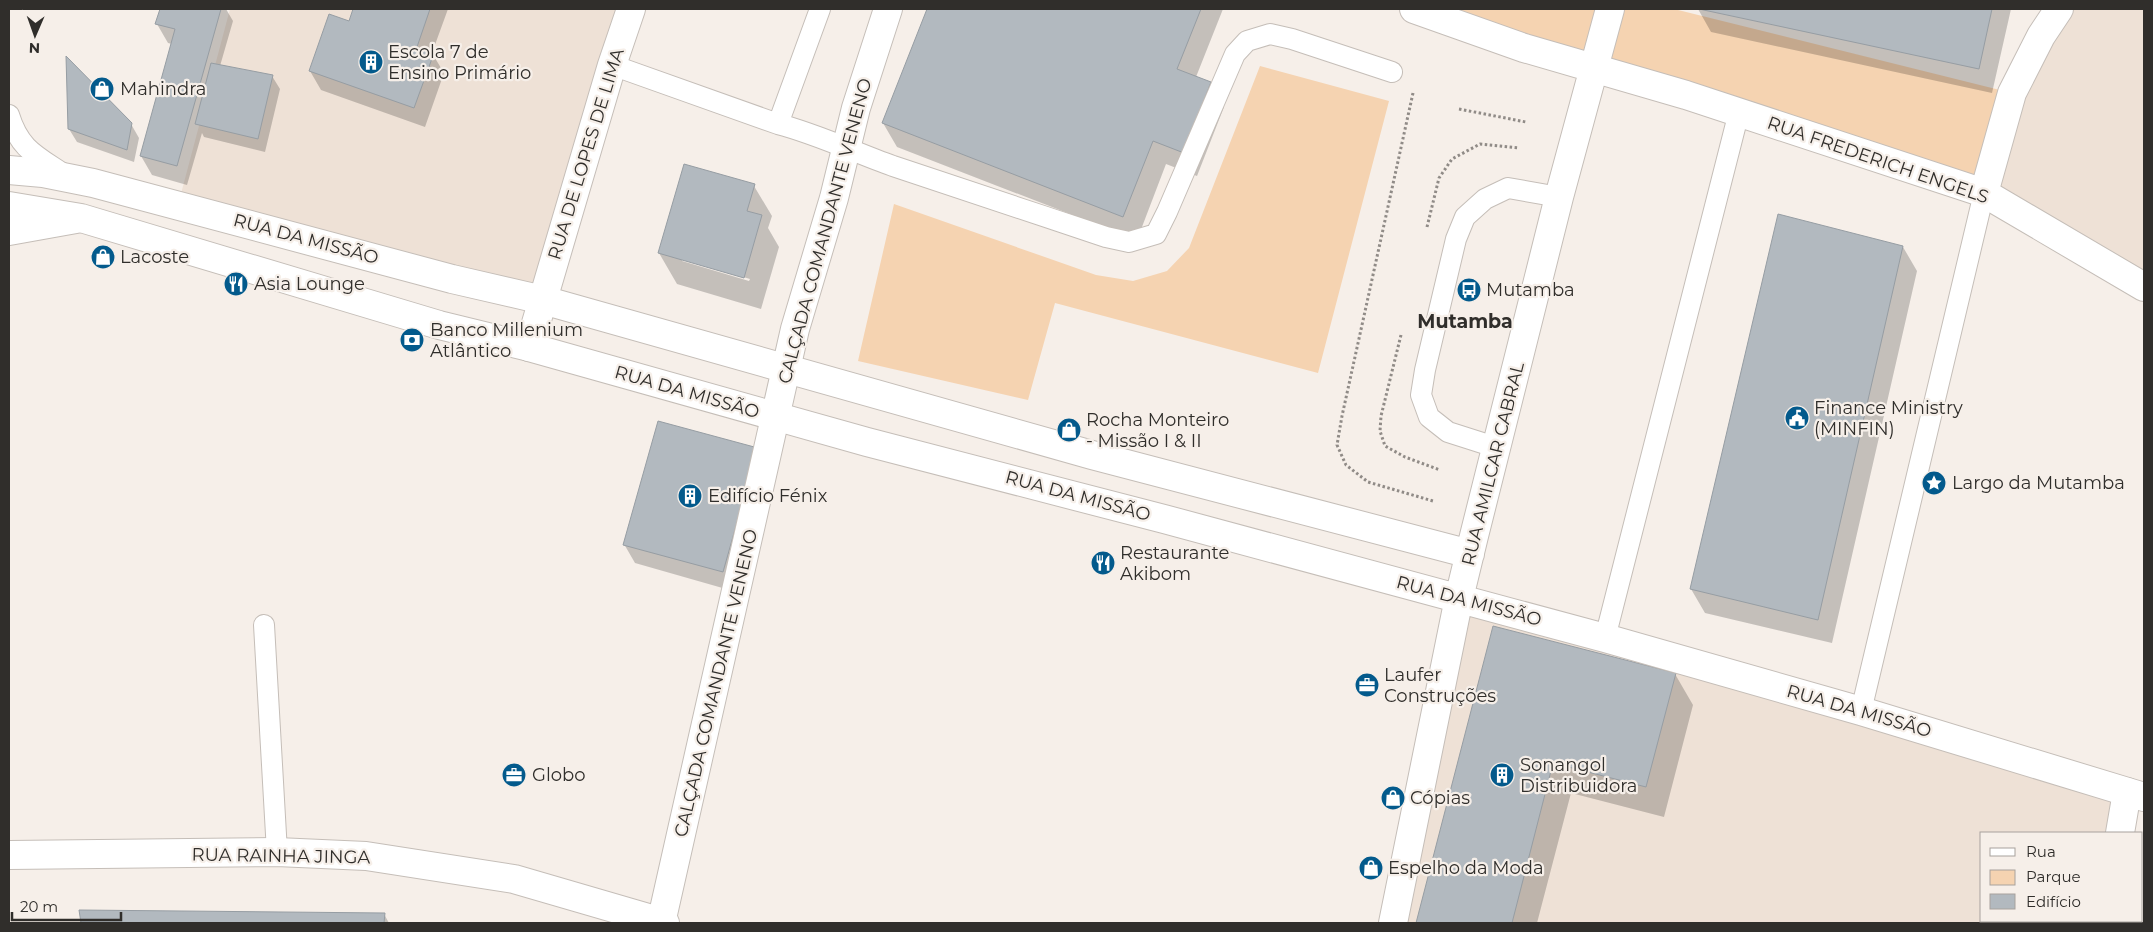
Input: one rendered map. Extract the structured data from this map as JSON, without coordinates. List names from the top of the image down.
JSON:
{
  "streets": {
    "main road": [
      "RUA DE LOPES DE LIMA",
      "RUA FREDERICH ENGELS",
      "CALÇADA COMANDANTE VENENO",
      "RUA DA MISSÃO",
      "RUA AMILCAR CABRAL",
      "RUA RAINHA JINGA"
    ]
  },
  "crossings": [
    ["RUA DE LOPES DE LIMA", "RUA DA MISSÃO"],
    ["RUA FREDERICH ENGELS", "RUA AMILCAR CABRAL"],
    ["CALÇADA COMANDANTE VENENO", "RUA DA MISSÃO"],
    ["CALÇADA COMANDANTE VENENO", "RUA RAINHA JINGA"],
    ["RUA DA MISSÃO", "RUA AMILCAR CABRAL"]
  ],
  "districts": ["Mutamba"],
  "places": {
    "building": ["Escola 7 de Ensino Primário", "Edifício Fénix", "Sonangol Distribuidora"],
    "shop": [
      "Mahindra",
      "Lacoste",
      "Rocha Monteiro - Missão I & II",
      "Cópias",
      "Espelho da Moda"
    ],
    "restaurant": ["Asia Lounge", "Restaurante Akibom"],
    "bus stop": ["Mutamba"],
    "bank": ["Banco Millenium Atlântico"],
    "public building": ["Finance Ministry (MINFIN)"],
    "place": ["Largo da Mutamba"],
    "office": ["Laufer Construções", "Globo"]
  },
  "legend": ["Rua", "Parque", "Edifício"],
  "scale_bar": "20 m",
  "north": "bottom"
}
